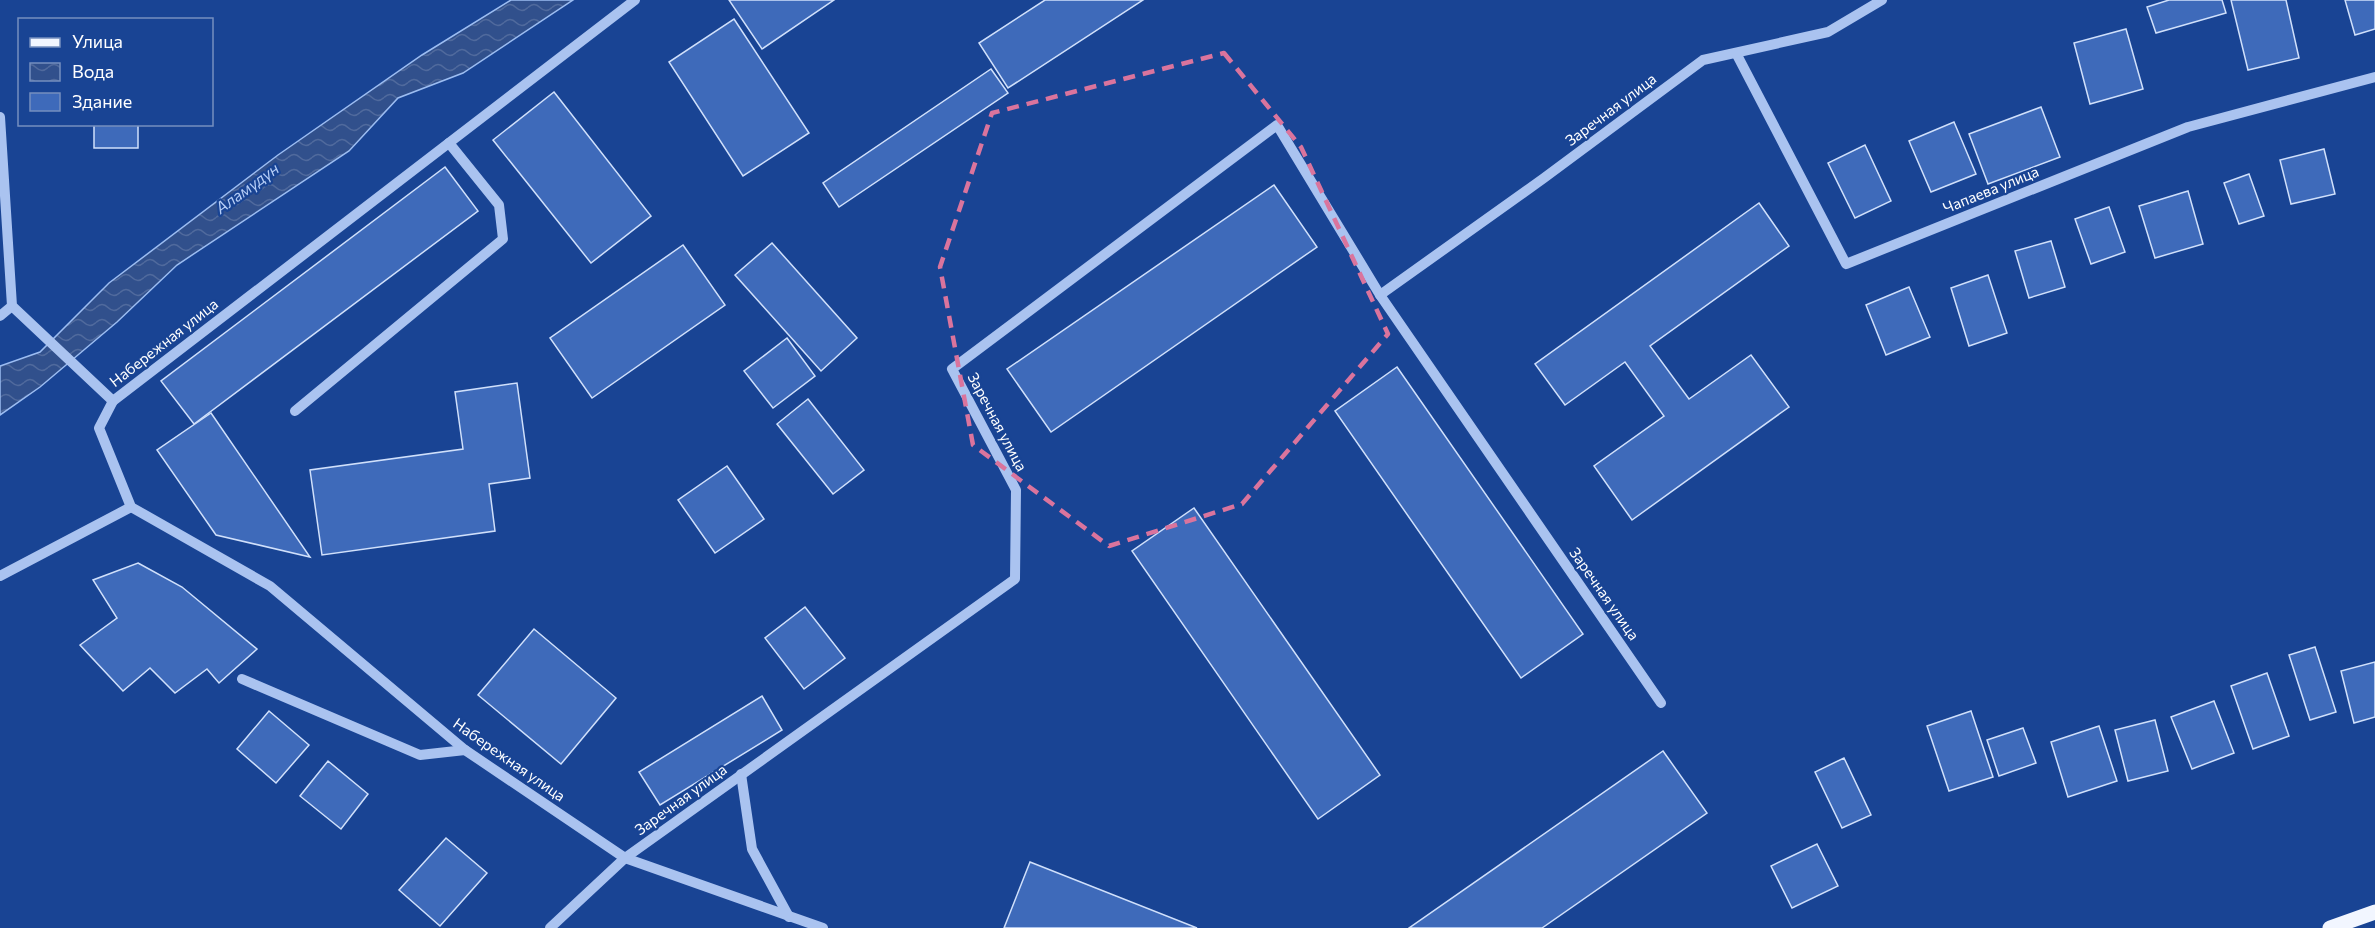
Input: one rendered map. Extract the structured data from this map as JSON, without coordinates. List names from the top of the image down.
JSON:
{
  "streets": {
    "street": ["Заречная улица", "Чапаева улица", "Набережная улица"]
  },
  "crossings": [
    ["Заречная улица", "Чапаева улица"],
    ["Заречная улица", "Набережная улица"]
  ],
  "water": ["Аламүдүн"],
  "legend": ["Улица", "Вода", "Здание"]
}
